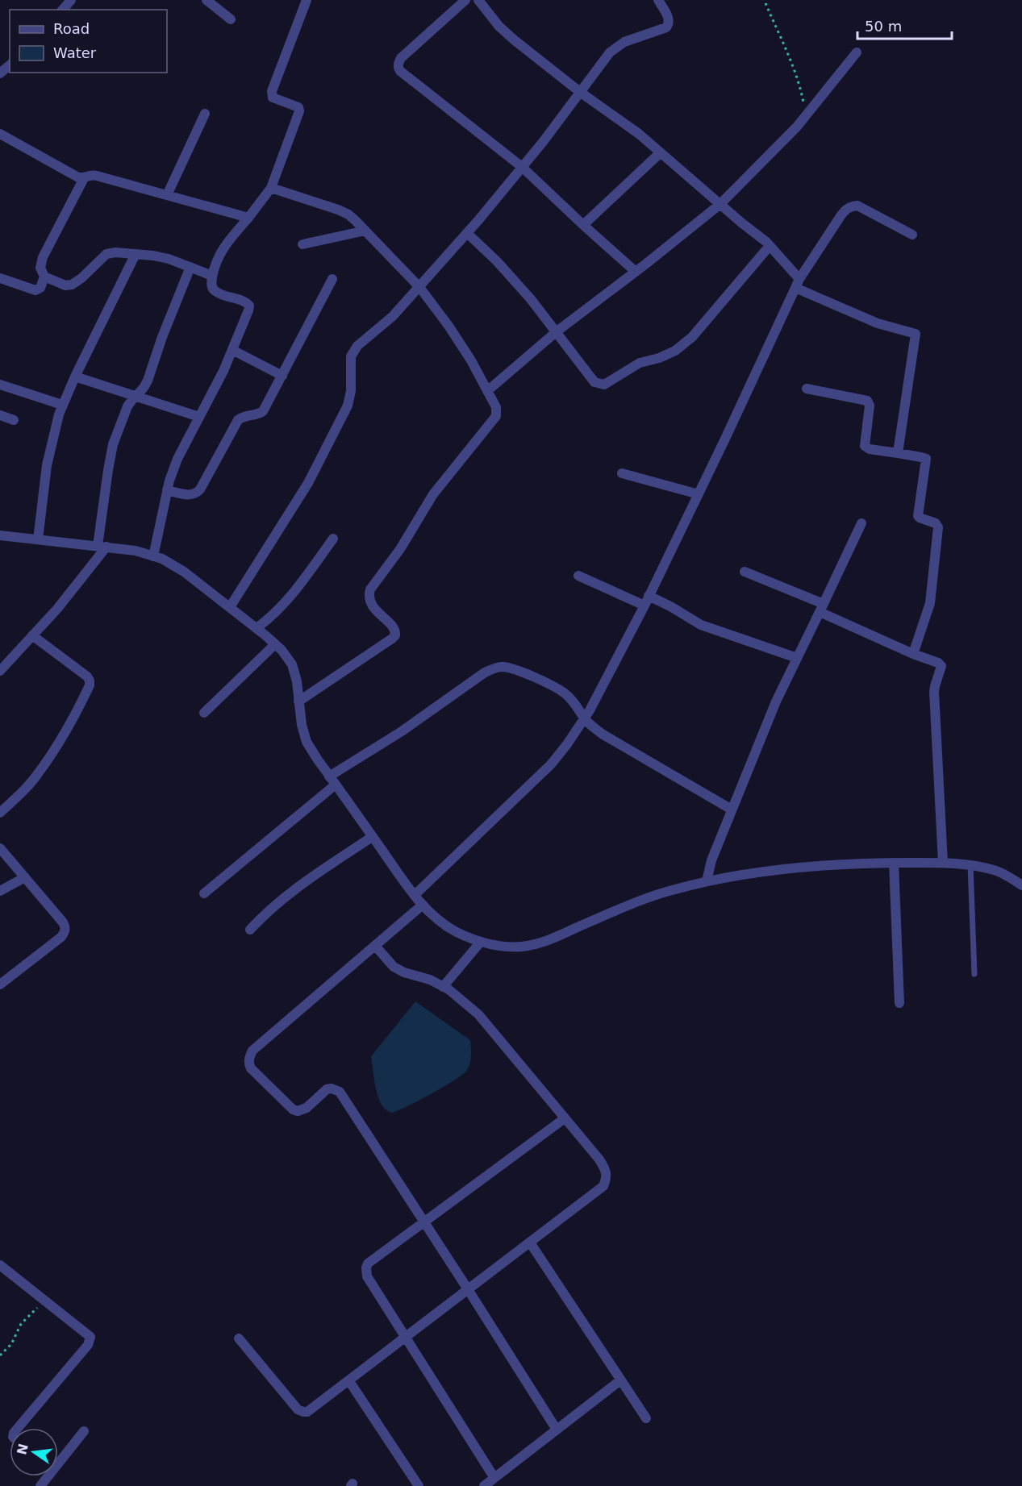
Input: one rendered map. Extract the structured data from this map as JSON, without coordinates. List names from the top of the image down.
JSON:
{
  "legend": ["Road", "Water"],
  "scale_bar": "50 m",
  "north": "left"
}
